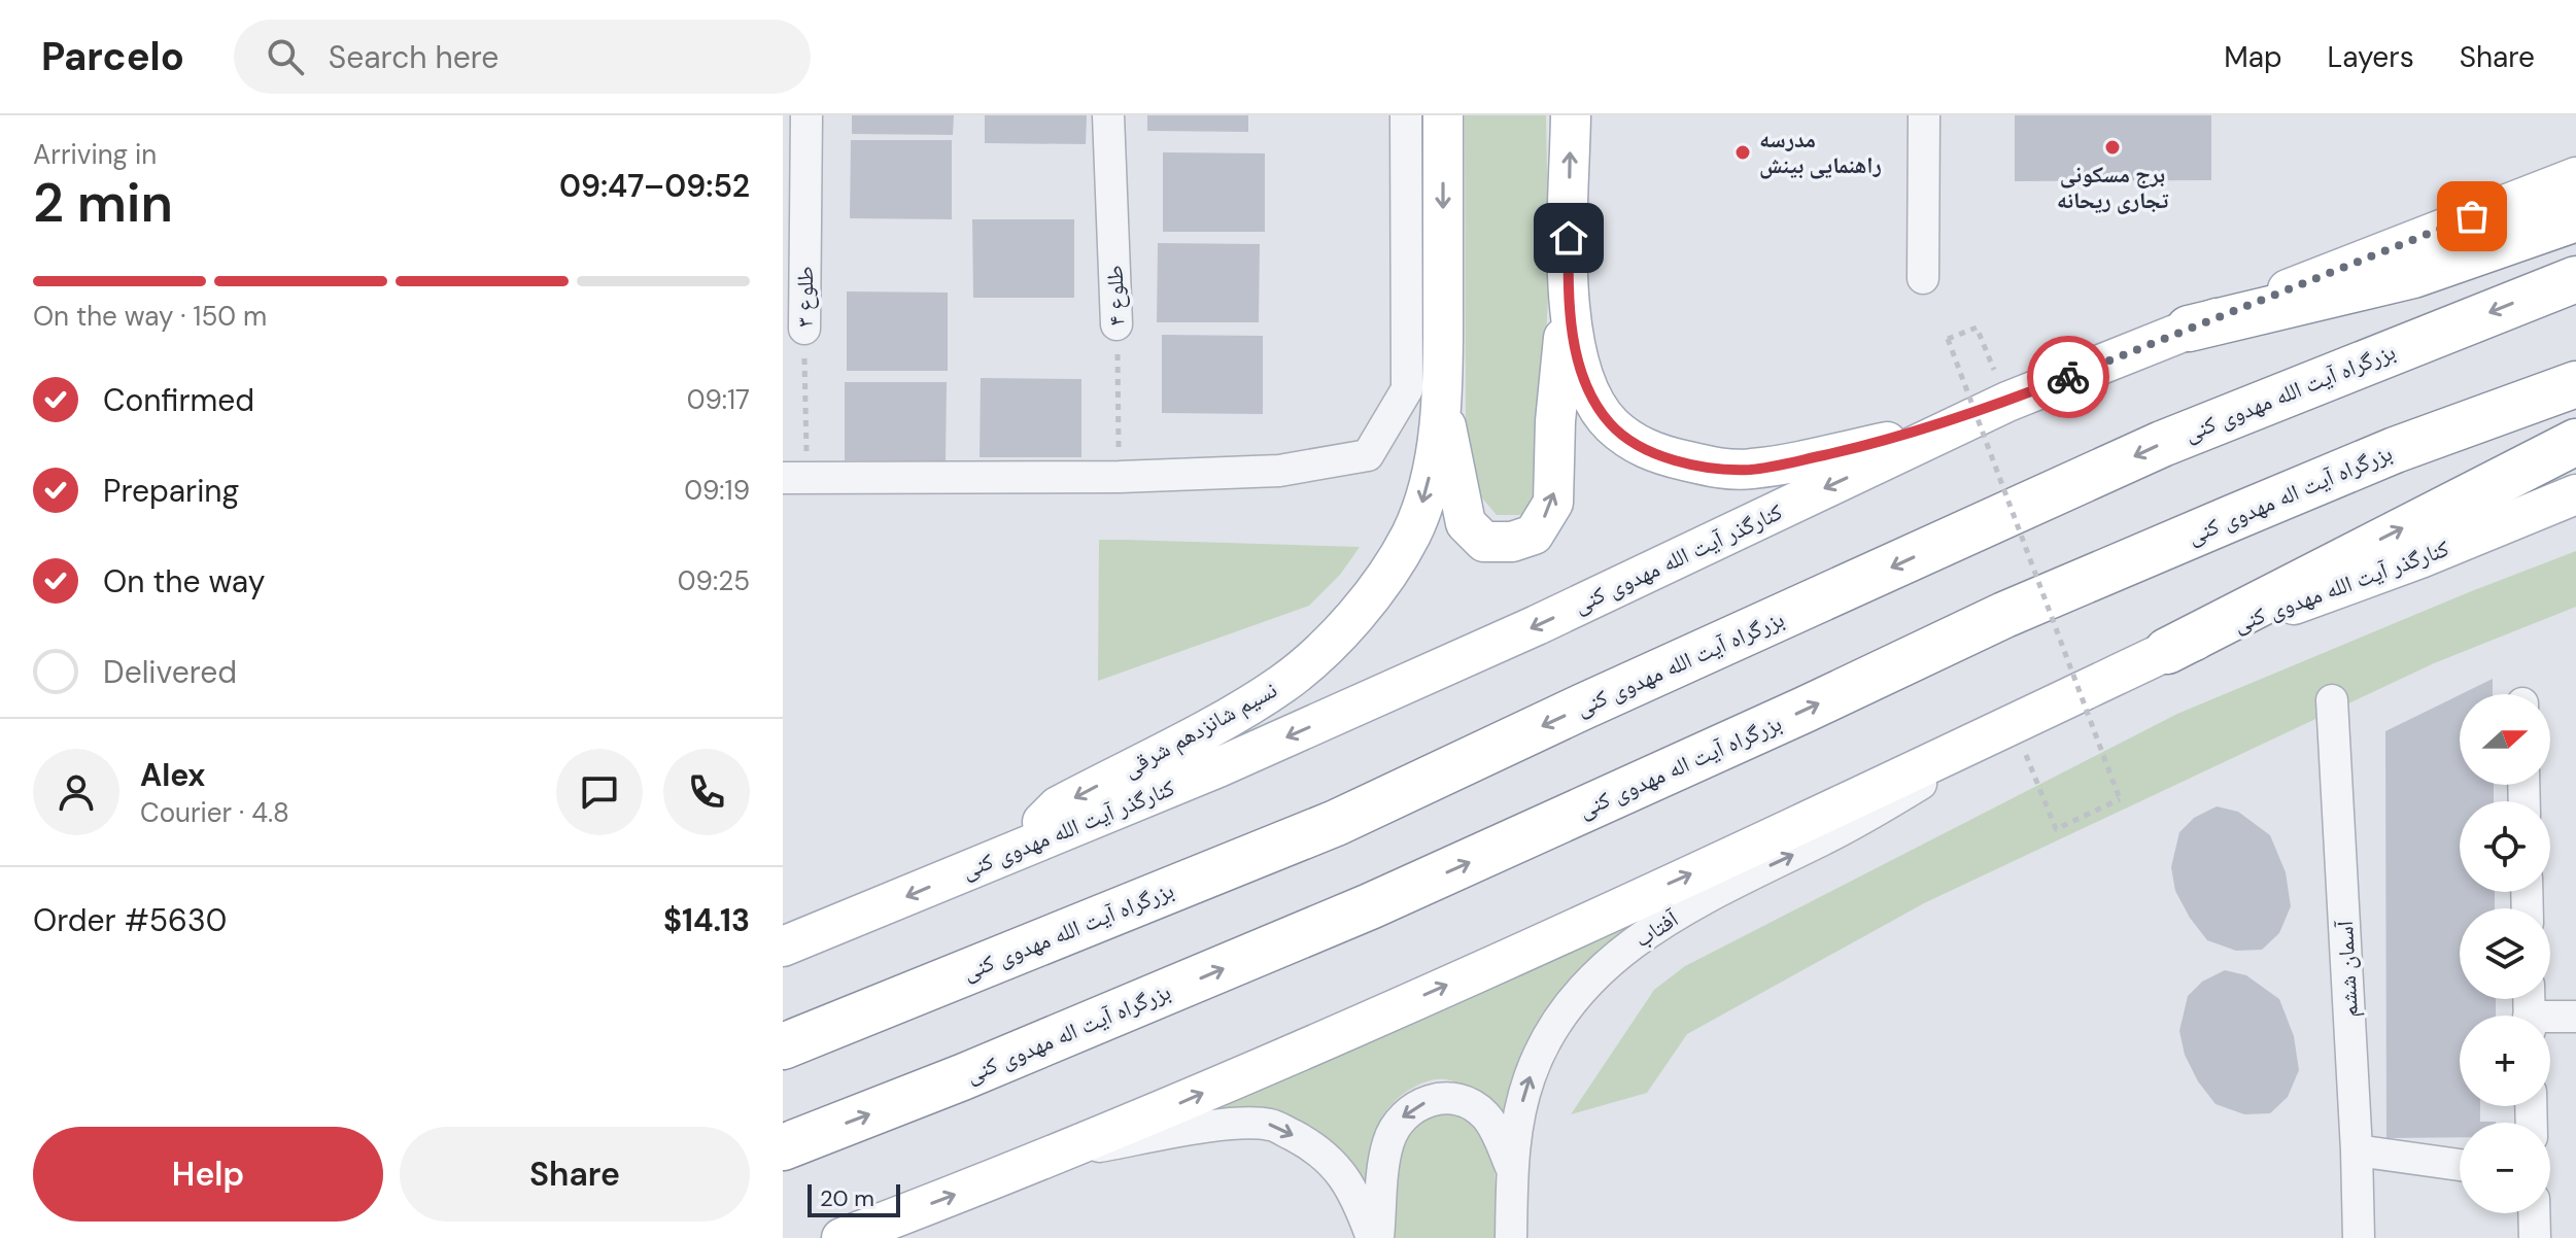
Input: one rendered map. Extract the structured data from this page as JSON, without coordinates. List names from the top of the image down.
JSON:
{
  "streets": {
    "highway": ["بزرگراه آیت الله مهدوی کنی", "بزرگراه آیت اله مهدوی کنی"],
    "main road": ["کنارگذر آیت الله مهدوی کنی", "نسیم شانزدهم شرقی"],
    "street": [
      "طلوع ۴",
      "طلوع ۳",
      "آفتاب",
      "آسمان ششم"
    ]
  },
  "crossings": [
    ["کنارگذر آیت الله مهدوی کنی", "نسیم شانزدهم شرقی"],
    ["کنارگذر آیت الله مهدوی کنی", "آفتاب"]
  ],
  "one_way": ["نسیم شانزدهم شرقی", "آفتاب"],
  "places": ["برج مسکونی تجاری ریحانه", "مدرسه راهنمایی بینش"],
  "scale_bar": "20 m",
  "north": "right",
  "page": {
    "header": "Parcelo",
    "search": "Search here",
    "nav": ["Map", "Layers", "Share"],
    "heading": ["2 min", "Arriving in", "09:47–09:52"],
    "panel": [
      "Alex",
      "Courier · 4.8",
      "Order #5630",
      "$14.13"
    ],
    "bar": "On the way · 150 m",
    "list": [
      ["Confirmed", "09:17"],
      ["Preparing", "09:19"],
      ["On the way", "09:25"],
      "Delivered"
    ],
    "map_buttons": ["+", "−"],
    "buttons": ["Help", "Share"],
    "scale": "20 m"
  }
}
